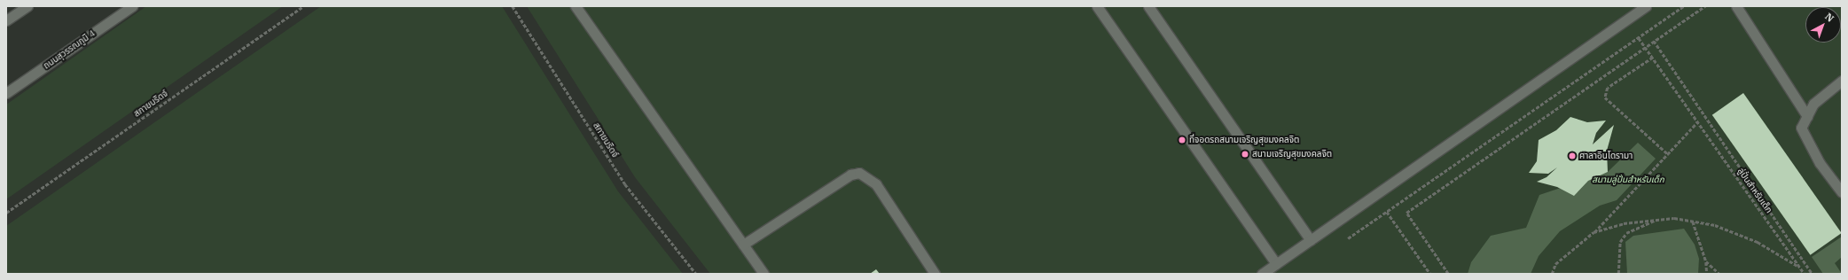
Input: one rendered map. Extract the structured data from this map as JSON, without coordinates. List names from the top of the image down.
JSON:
{
  "streets": {
    "street": ["ถนนสุวรรณภูมิ 4"],
    "path": ["สกายบริดจ์", "ลู่ปั่นสำหรับเด็ก"]
  },
  "parks": ["สนามลู่ปั่นสำหรับเด็ก"],
  "places": ["ที่จอดรถสนามเจริญสุขมงคลจิต", "สนามเจริญสุขมงคลจิต", "ศาลาอินโดรามา"],
  "north": "top right"
}
